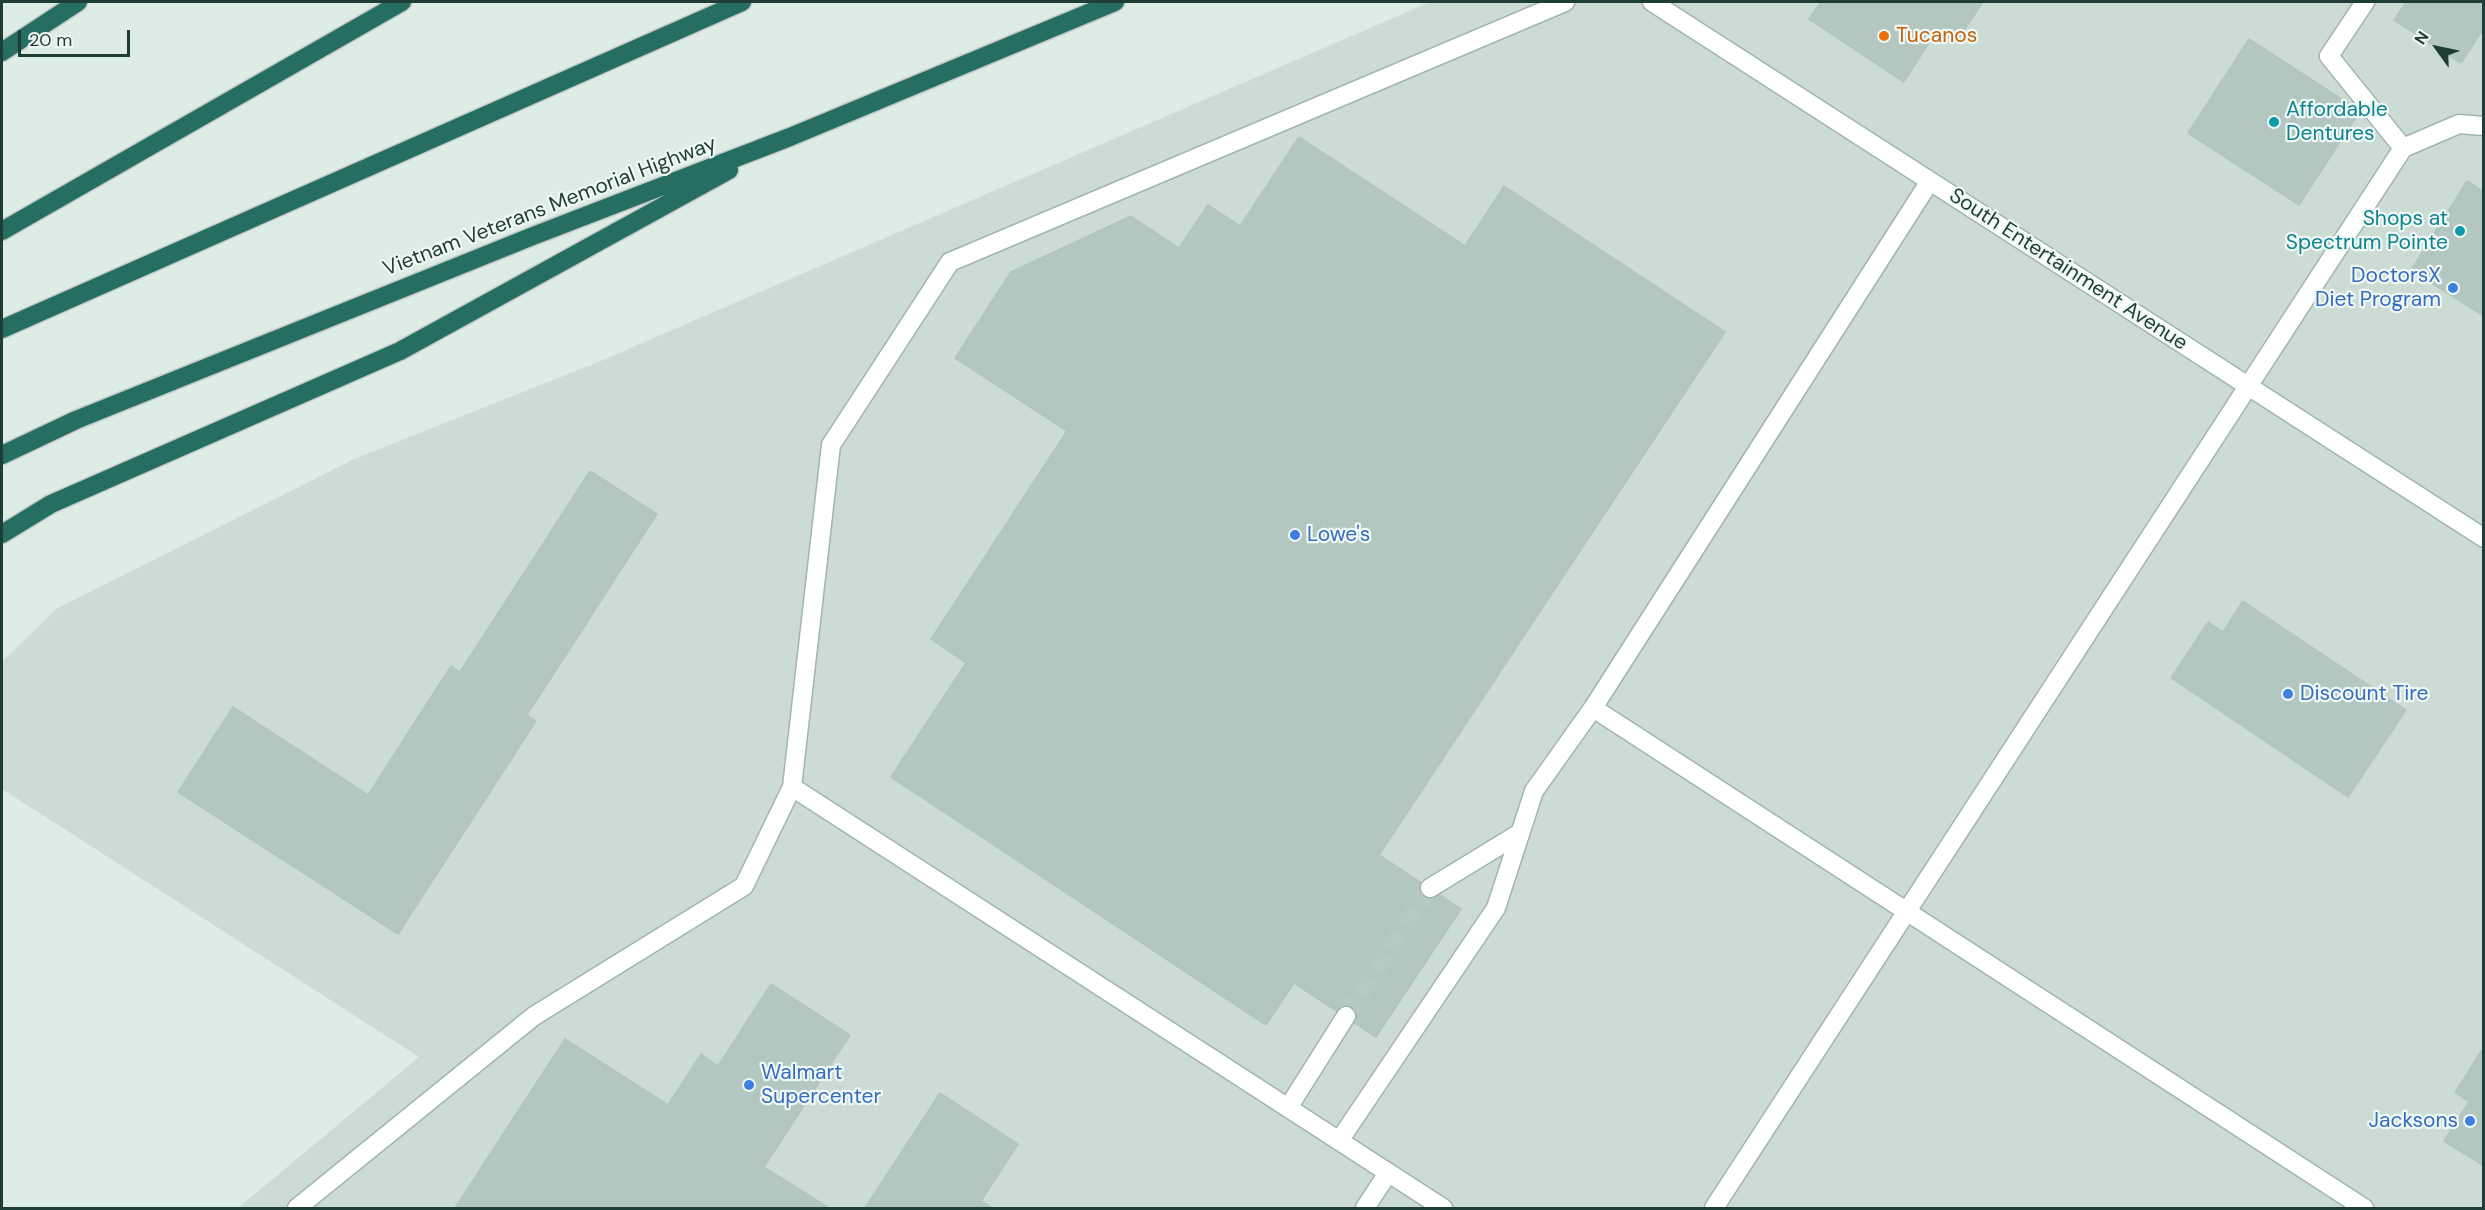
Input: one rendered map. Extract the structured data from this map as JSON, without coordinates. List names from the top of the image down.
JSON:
{
  "streets": {
    "highway": ["Vietnam Veterans Memorial Highway"],
    "street": ["South Entertainment Avenue"]
  },
  "places": [
    "Tucanos",
    "Affordable Dentures",
    "Shops at Spectrum Pointe",
    "DoctorsX Diet Program",
    "Lowe's",
    "Discount Tire",
    "Walmart Supercenter",
    "Jacksons"
  ],
  "scale_bar": "20 m",
  "north": "top left"
}
